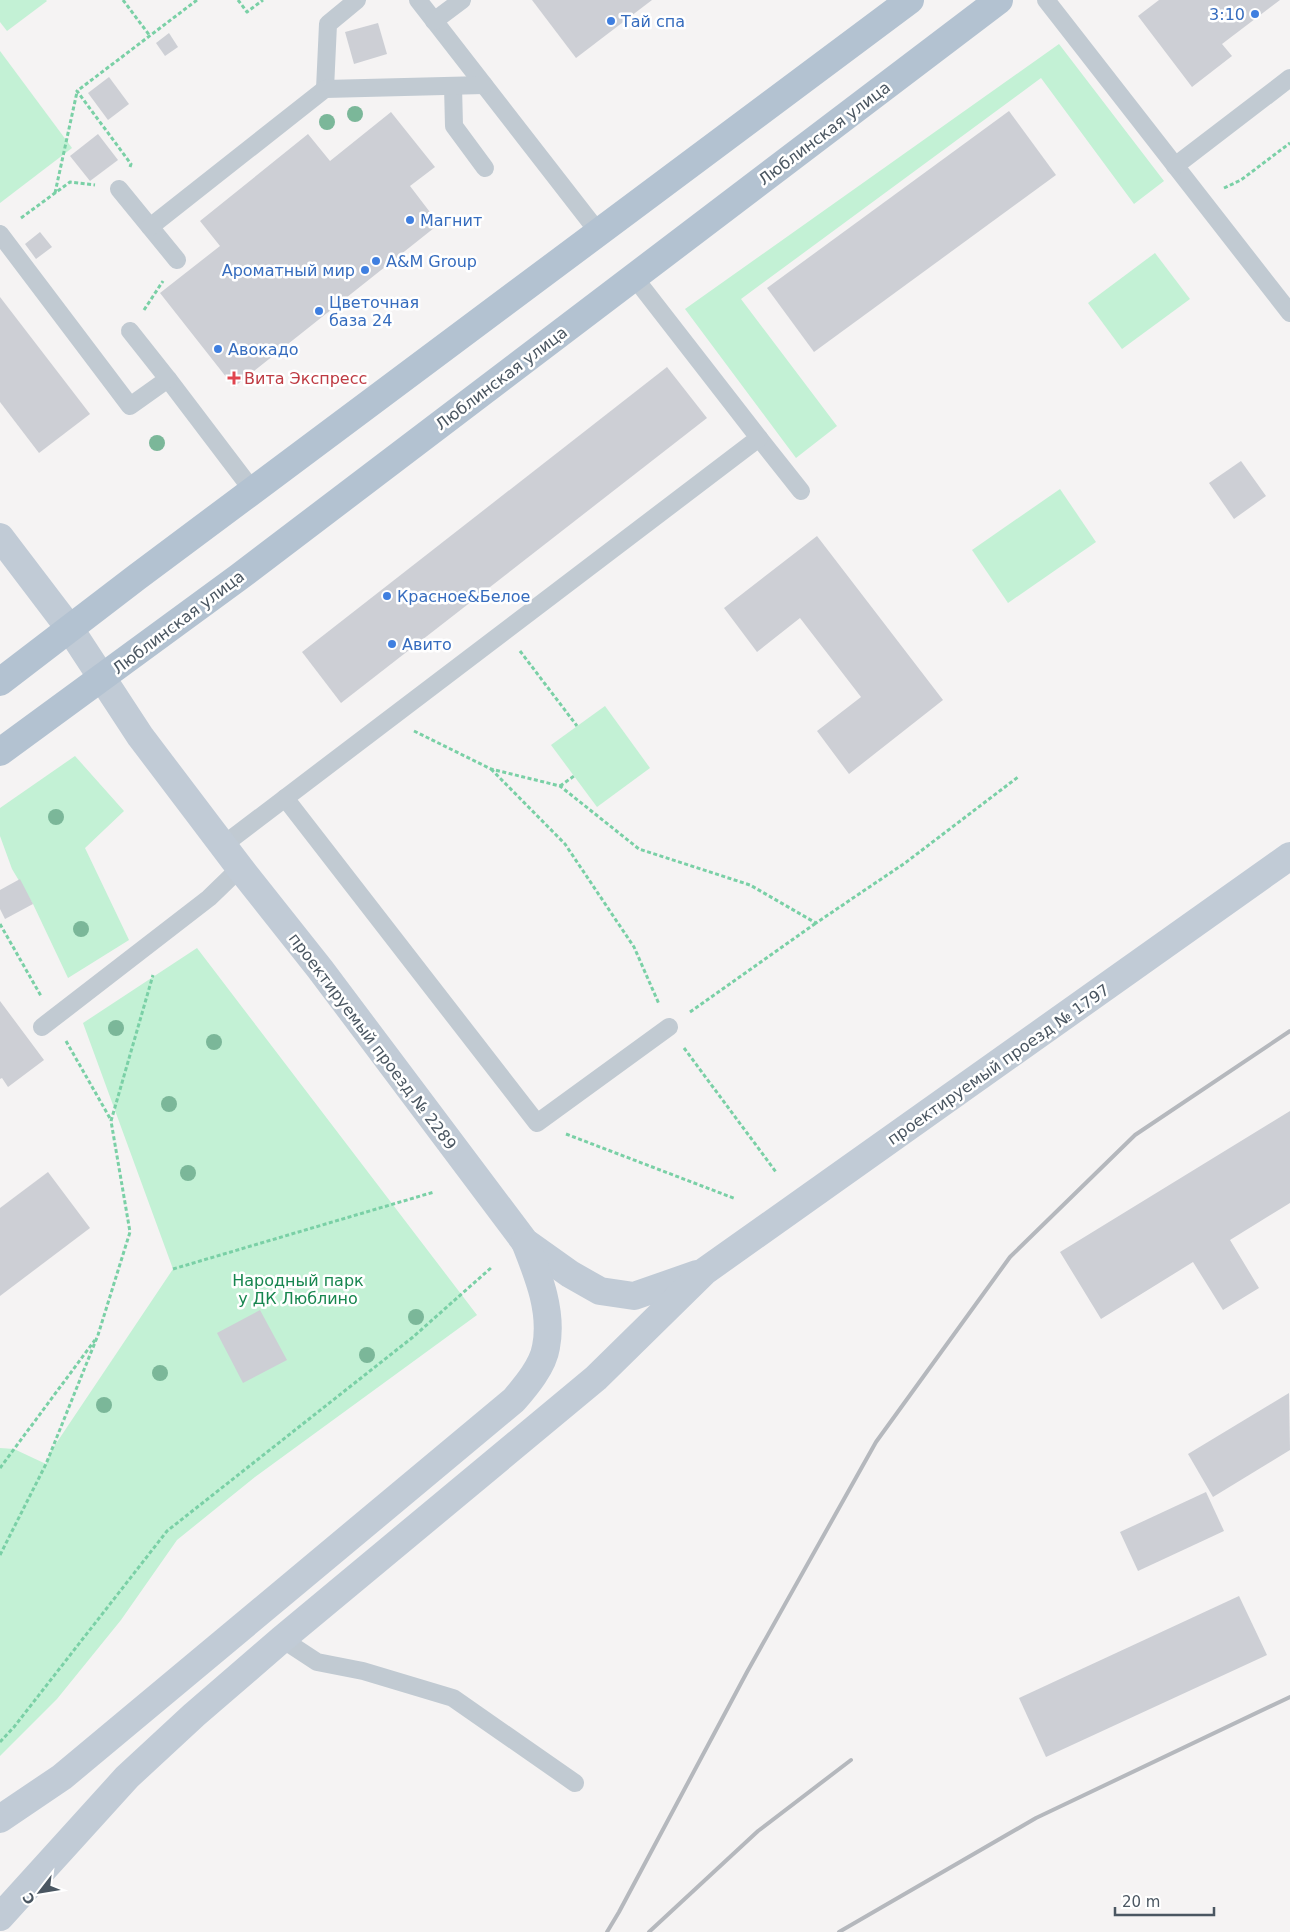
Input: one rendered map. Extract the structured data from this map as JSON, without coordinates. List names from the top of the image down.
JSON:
{
  "streets": {
    "main road": ["Люблинская улица", "проектируемый проезд № 2289", "проектируемый проезд № 1797"]
  },
  "crossings": [
    ["Люблинская улица", "проектируемый проезд № 2289"],
    ["проектируемый проезд № 2289", "проектируемый проезд № 1797"]
  ],
  "parks": ["Народный парк у ДК Люблино"],
  "places": {
    "other": [
      "3:10",
      "Тай спа",
      "Магнит",
      "A&M Group",
      "Ароматный мир",
      "Цветочная база 24",
      "Авокадо",
      "Красное&Белое",
      "Авито"
    ],
    "health": ["Вита Экспресс"]
  },
  "scale_bar": "20 m",
  "north": "bottom left"
}
